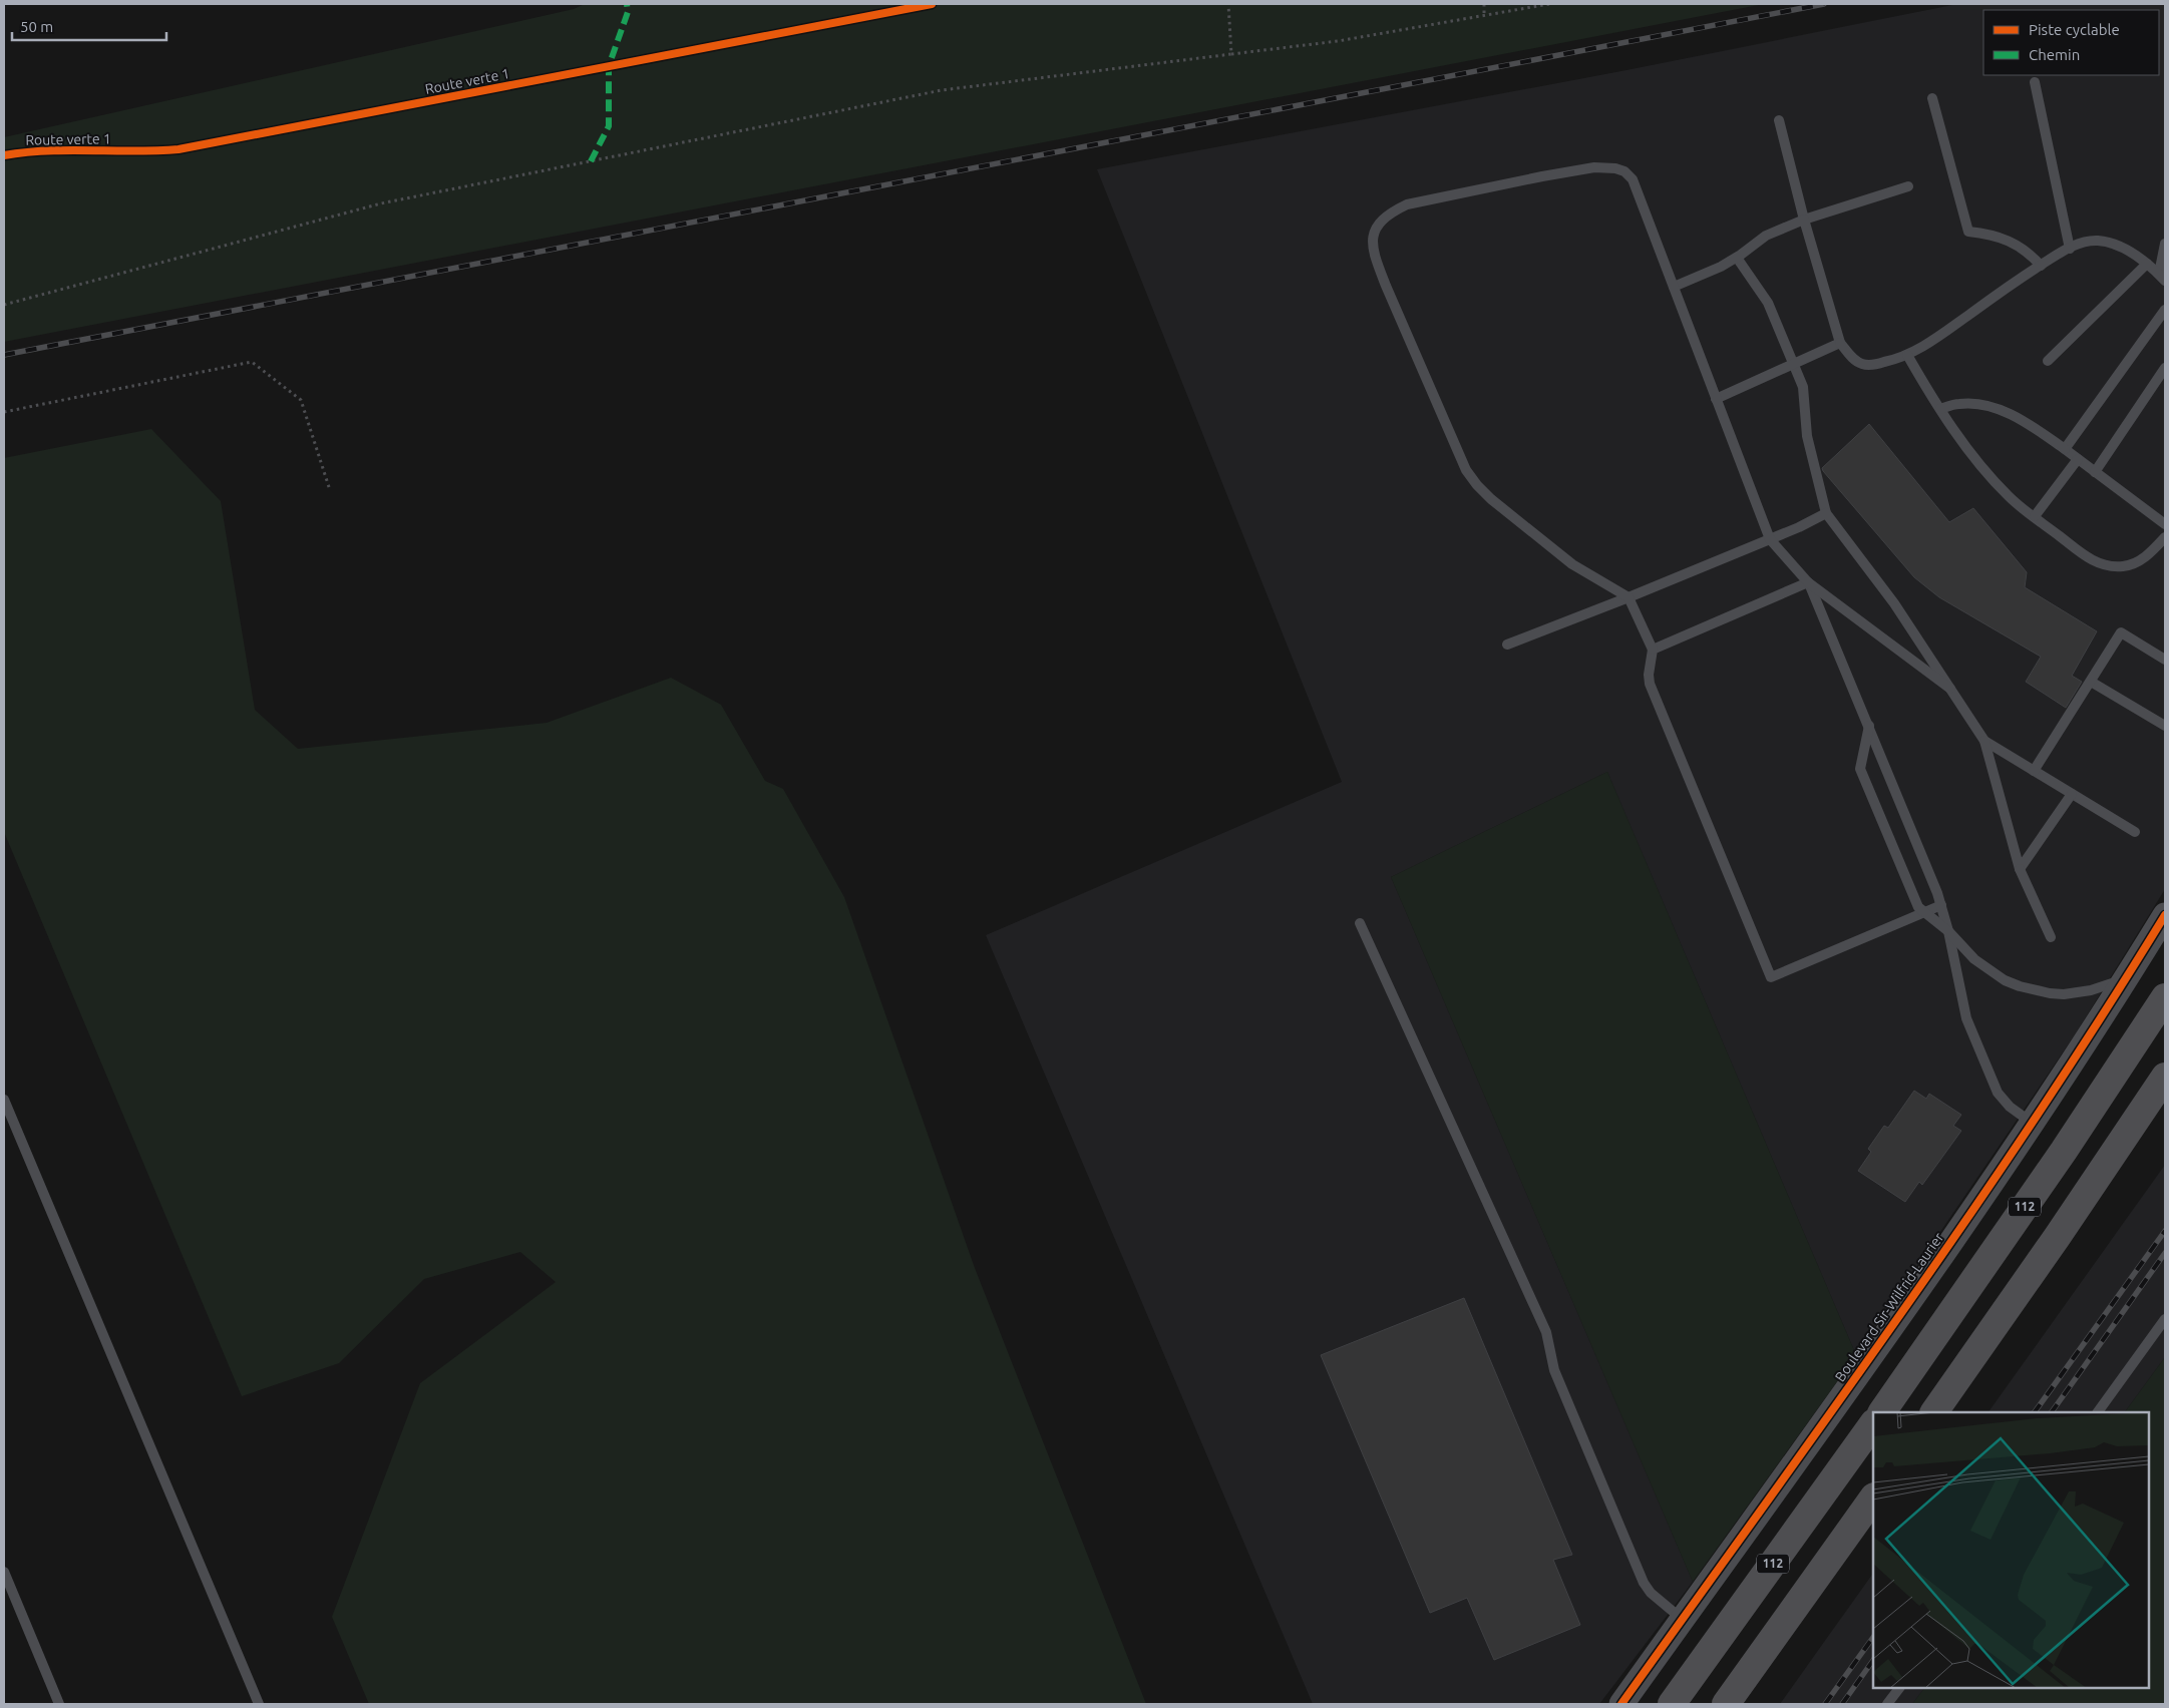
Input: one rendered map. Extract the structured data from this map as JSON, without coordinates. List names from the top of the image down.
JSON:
{
  "streets": {
    "highway": ["112"],
    "street": ["Boulevard Sir-Wilfrid-Laurier"],
    "cycle path": ["Route verte 1"]
  },
  "legend": ["Piste cyclable", "Chemin"],
  "scale_bar": "50 m"
}
